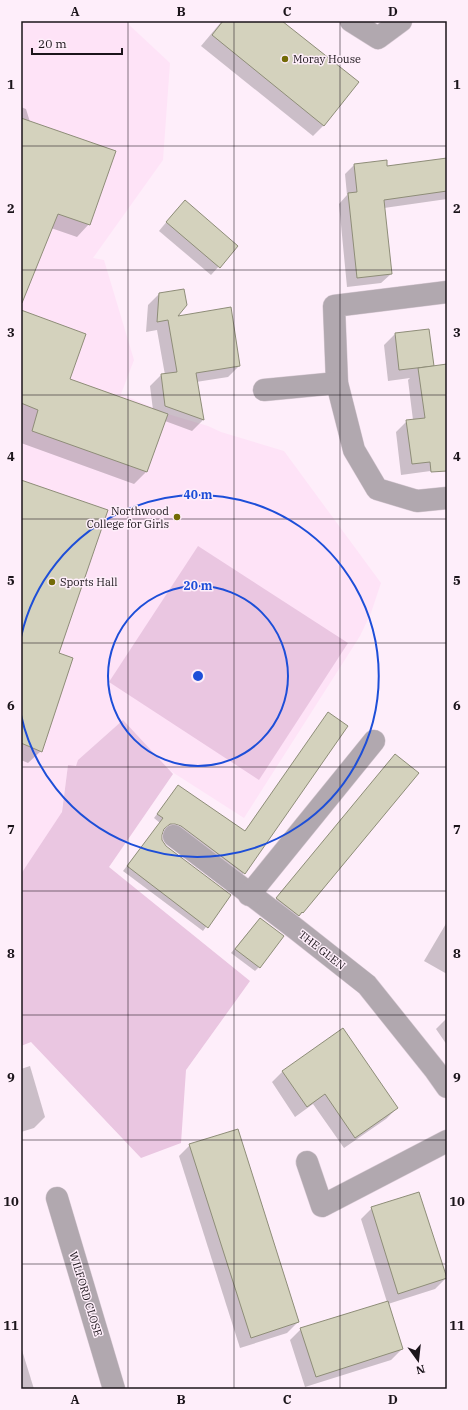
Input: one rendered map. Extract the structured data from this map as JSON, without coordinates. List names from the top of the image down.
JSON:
{
  "streets": {
    "street": ["THE GLEN", "WILFORD CLOSE"]
  },
  "places": ["Moray House", "Northwood College for Girls", "Sports Hall"],
  "scale_bar": "20 m",
  "north": "bottom",
  "grid": {
    "columns": [
      "A",
      "B",
      "C",
      "D"
    ],
    "rows": [
      "1",
      "2",
      "3",
      "4",
      "5",
      "6",
      "7",
      "8",
      "9",
      "10",
      "11"
    ]
  },
  "rings": ["40 m", "20 m"]
}
